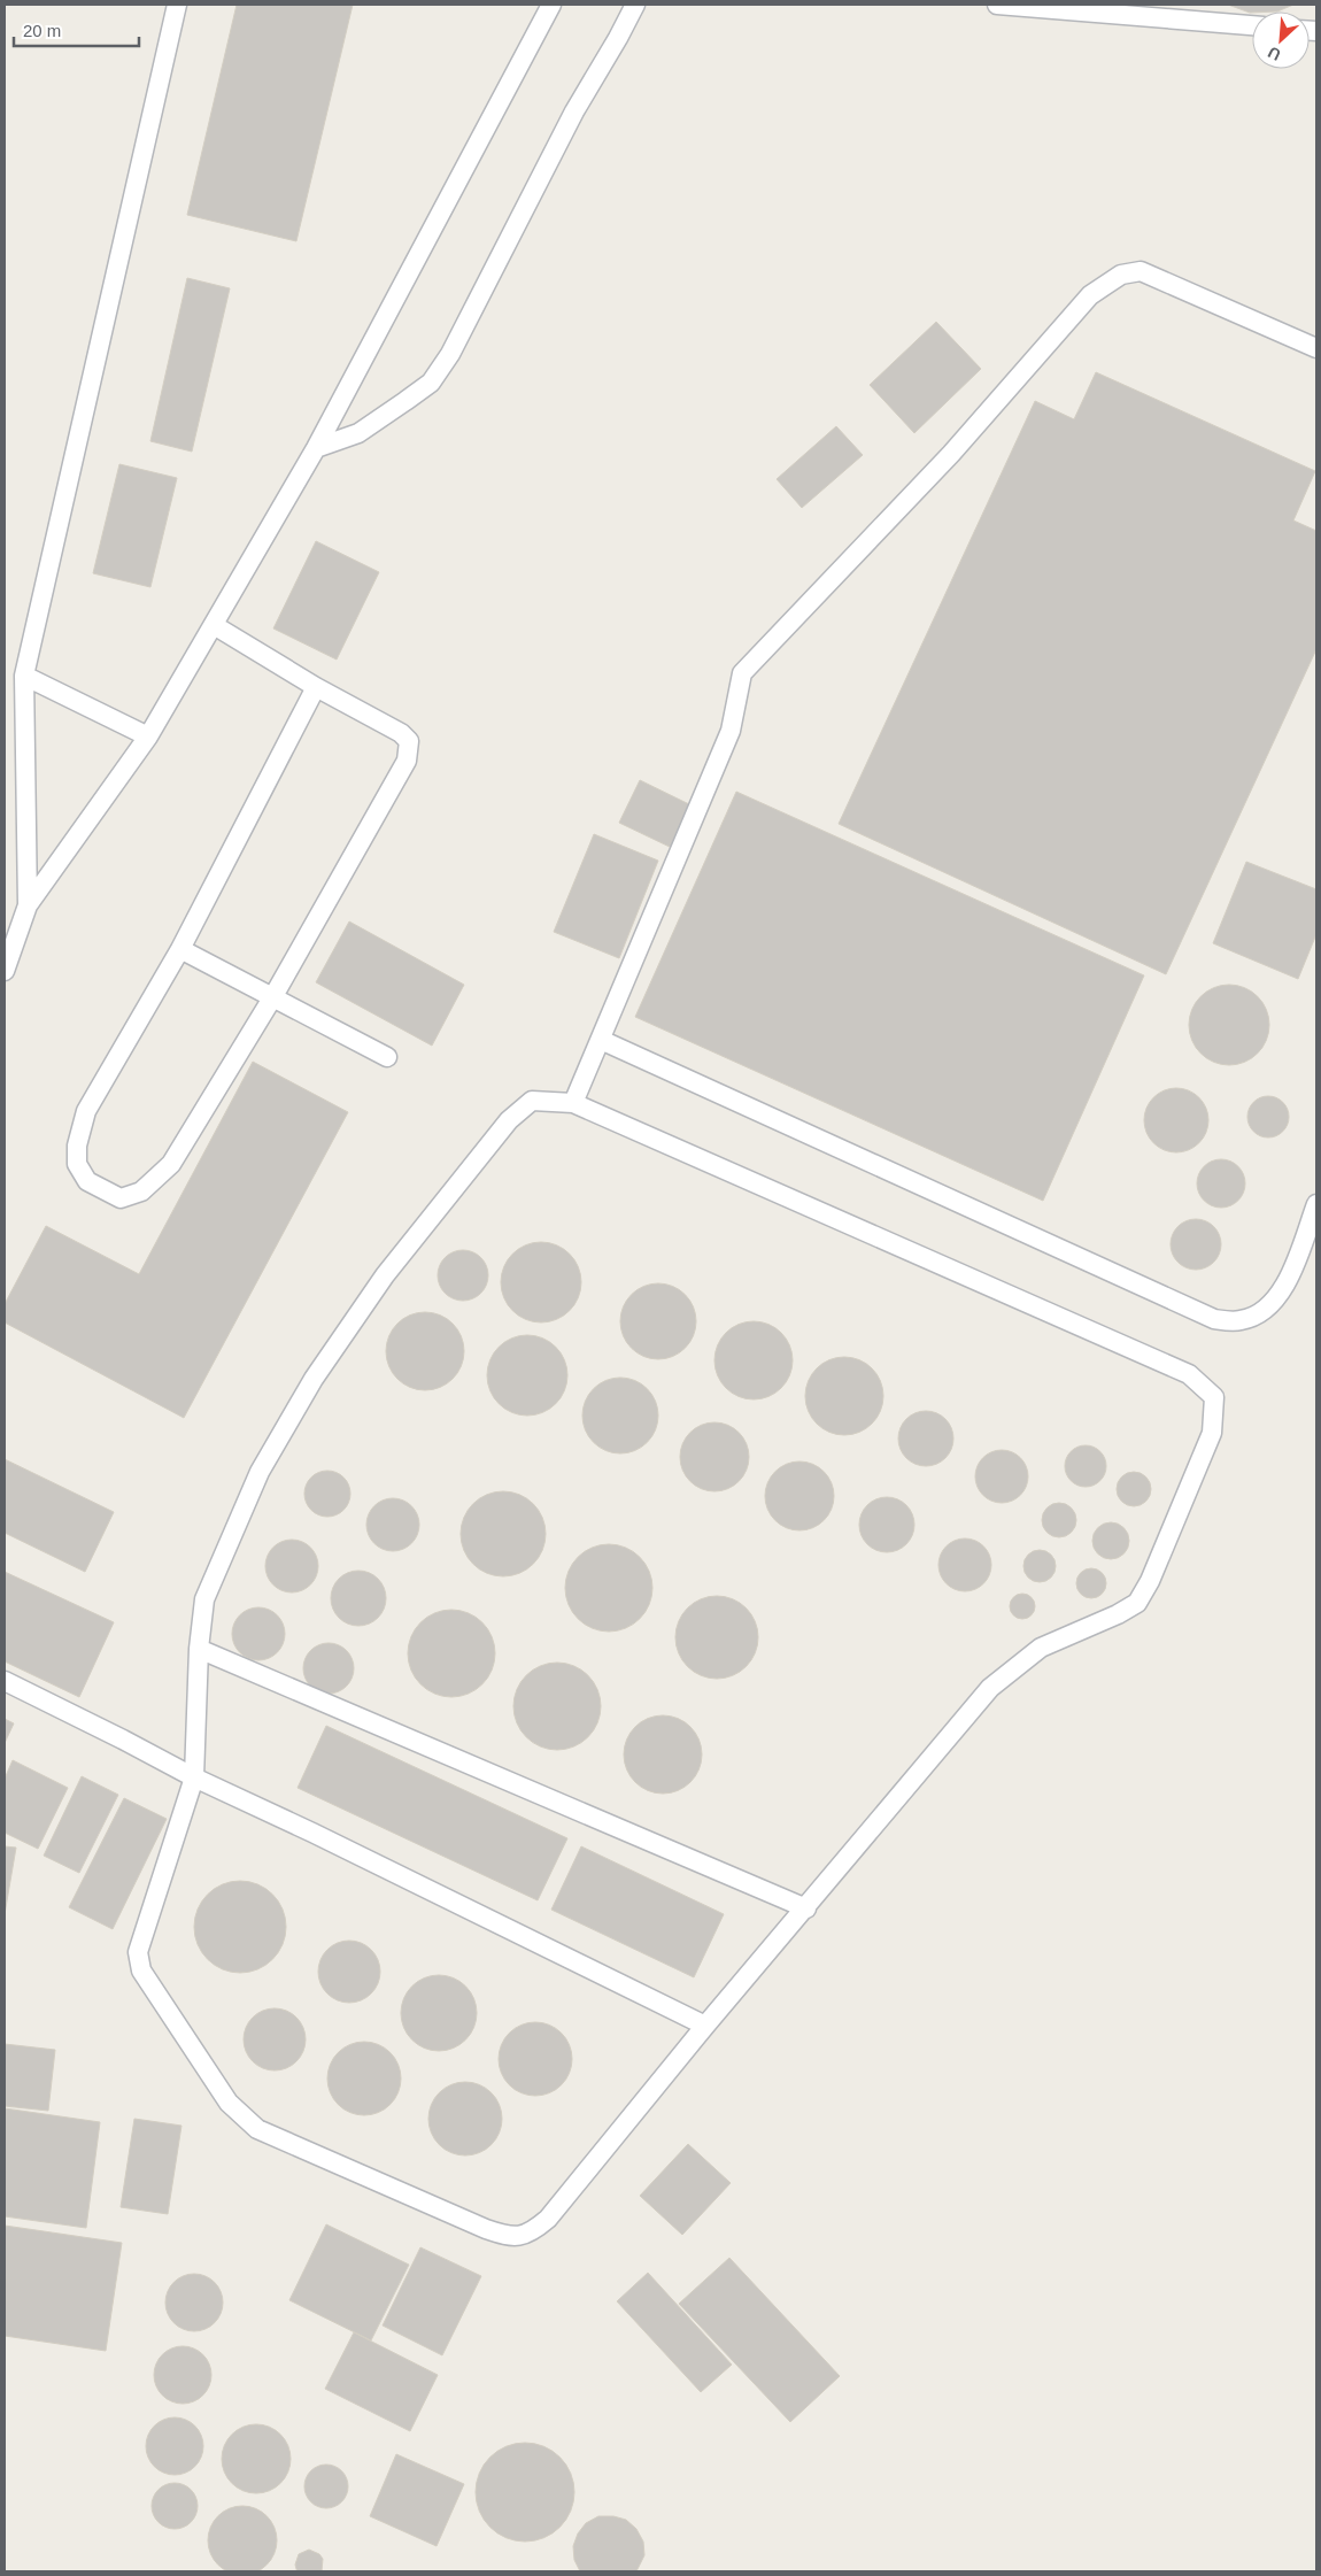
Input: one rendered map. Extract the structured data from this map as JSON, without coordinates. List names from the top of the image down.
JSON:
{
  "scale_bar": "20 m",
  "north": "bottom left"
}
